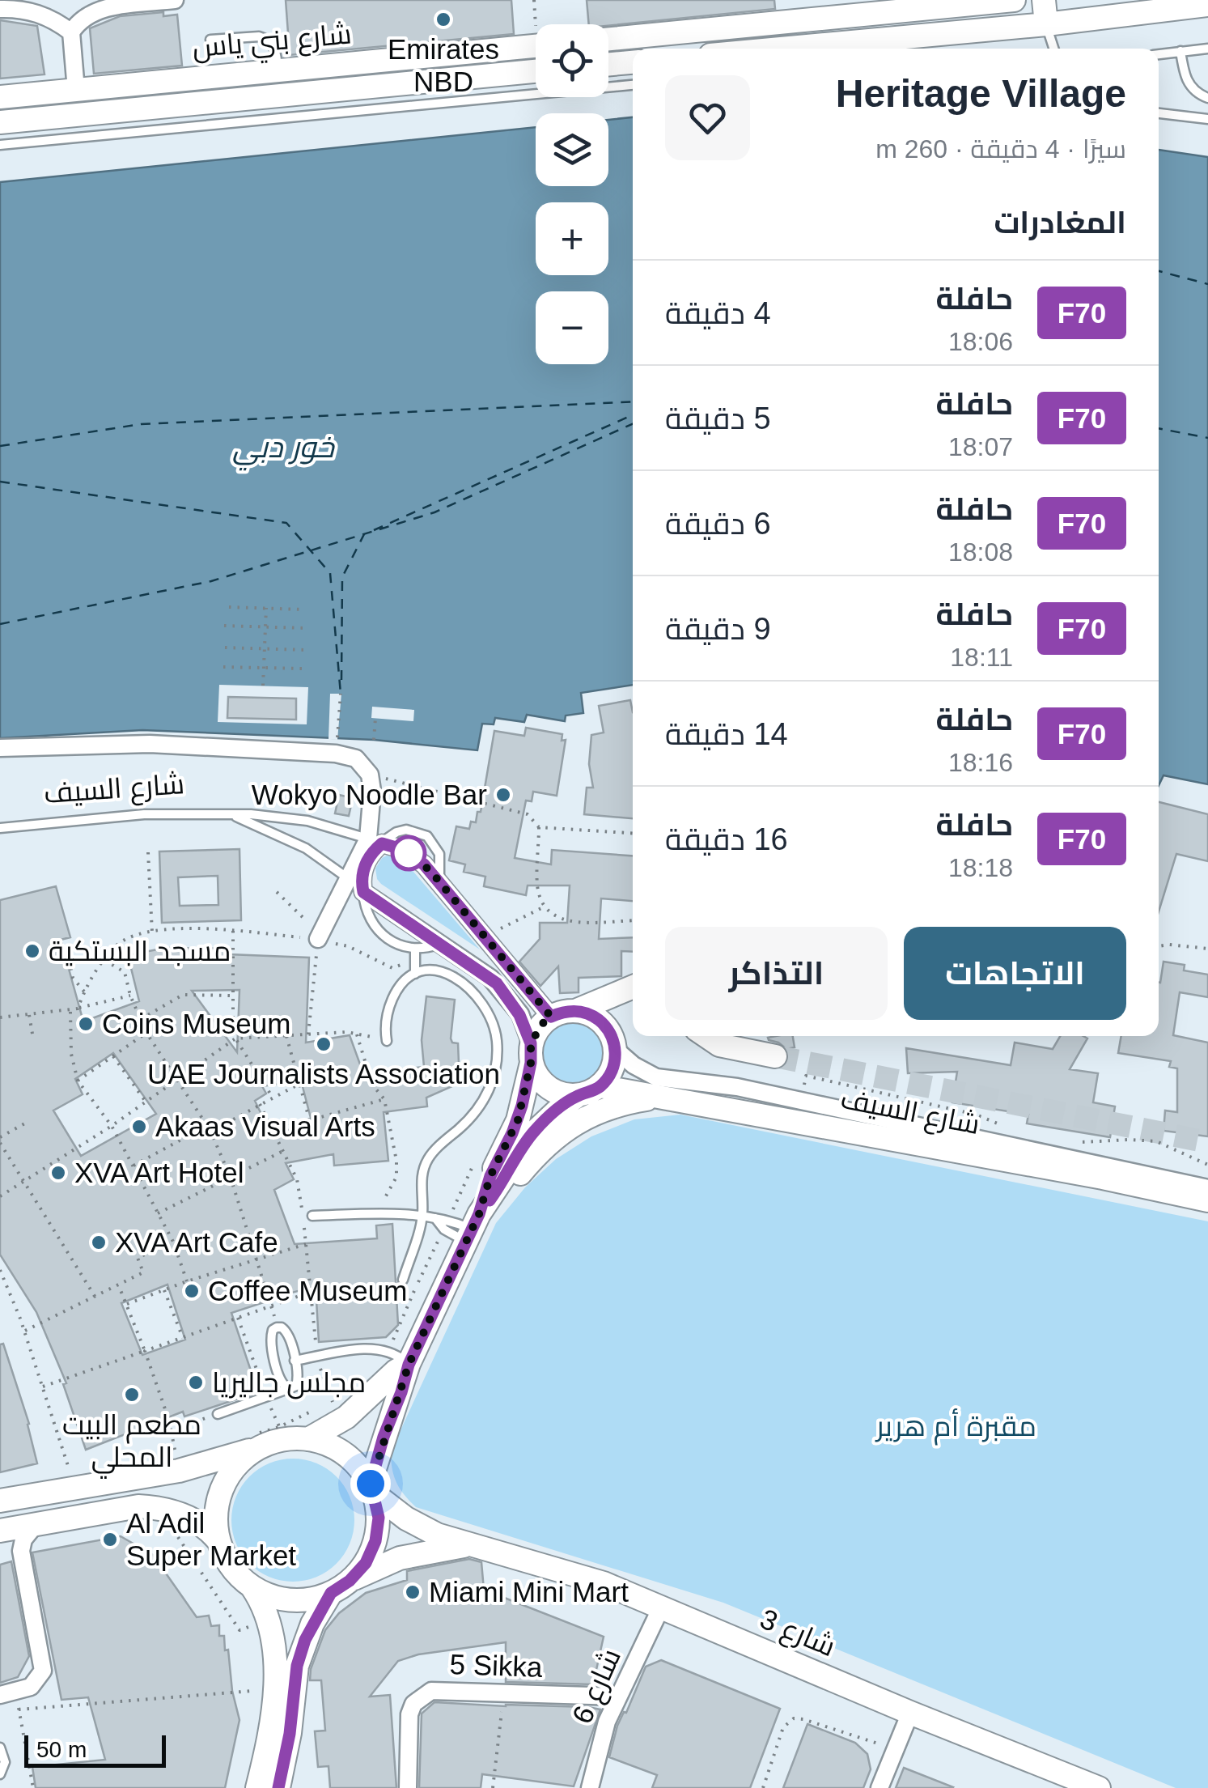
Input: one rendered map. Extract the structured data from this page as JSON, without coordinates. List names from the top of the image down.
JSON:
{
  "streets": {
    "main road": ["شارع بني ياس", "شارع السيف", "شارع 3"],
    "street": ["5 Sikka", "شارع 6"]
  },
  "crossings": [
    ["شارع 3", "شارع 6"],
    ["5 Sikka", "شارع 6"]
  ],
  "water": ["خور دبي"],
  "parks": ["مقبرة أم هرير"],
  "places": [
    "Emirates NBD",
    "Wokyo Noodle Bar",
    "مسجد البستكية",
    "Coins Museum",
    "UAE Journalists Association",
    "Akaas Visual Arts",
    "XVA Art Hotel",
    "XVA Art Cafe",
    "Coffee Museum",
    "مجلس جاليريا",
    "مطعم البيت المحلي",
    "Al Adil Super Market",
    "Miami Mini Mart"
  ],
  "lines": ["bus line F70"],
  "scale_bar": "50 m",
  "page": {
    "map_buttons": ["+", "−"],
    "heading": [
      ["Heritage Village", "سيرًا · 4 دقيقة · 260 m"],
      "المغادرات"
    ],
    "list": [
      {
        "mark": "F70",
        "name": "حافلة",
        "note": "18:06",
        "value": "4 دقيقة"
      },
      {
        "mark": "F70",
        "name": "حافلة",
        "note": "18:07",
        "value": "5 دقيقة"
      },
      {
        "mark": "F70",
        "name": "حافلة",
        "note": "18:08",
        "value": "6 دقيقة"
      },
      {
        "mark": "F70",
        "name": "حافلة",
        "note": "18:11",
        "value": "9 دقيقة"
      },
      {
        "mark": "F70",
        "name": "حافلة",
        "note": "18:16",
        "value": "14 دقيقة"
      },
      {
        "mark": "F70",
        "name": "حافلة",
        "note": "18:18",
        "value": "16 دقيقة"
      }
    ],
    "buttons": ["الاتجاهات", "التذاكر"],
    "scale": "50 m"
  }
}
